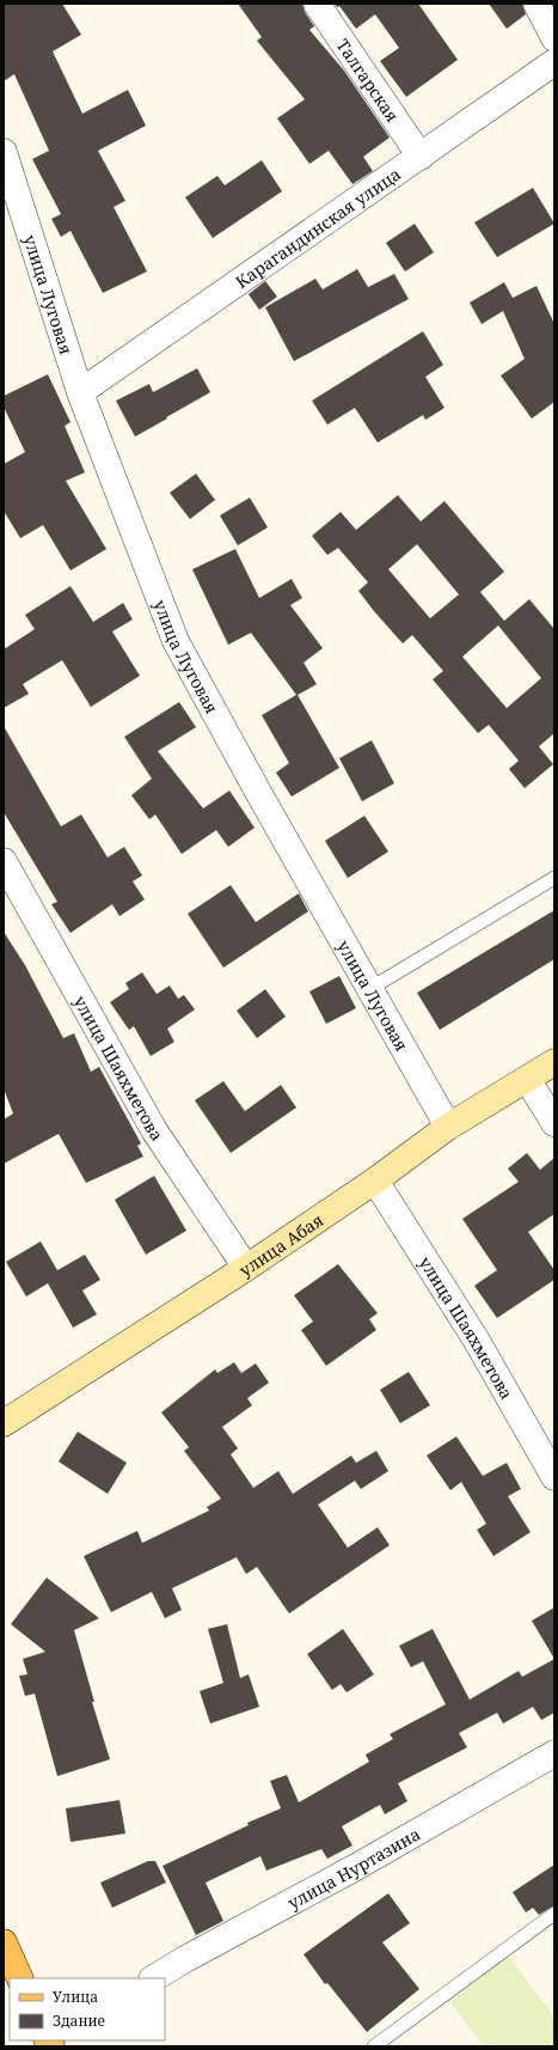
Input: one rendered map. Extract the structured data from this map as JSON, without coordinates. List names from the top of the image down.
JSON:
{
  "streets": {
    "main road": ["улица Абая"],
    "street": [
      "Талгарская",
      "Карагандинская улица",
      "улица Луговая",
      "улица Шаяхметова",
      "улица Нуртазина"
    ]
  },
  "crossings": [
    ["Талгарская", "Карагандинская улица"],
    ["Карагандинская улица", "улица Луговая"],
    ["улица Луговая", "улица Абая"],
    ["улица Шаяхметова", "улица Абая"]
  ],
  "legend": ["Улица", "Здание"]
}
